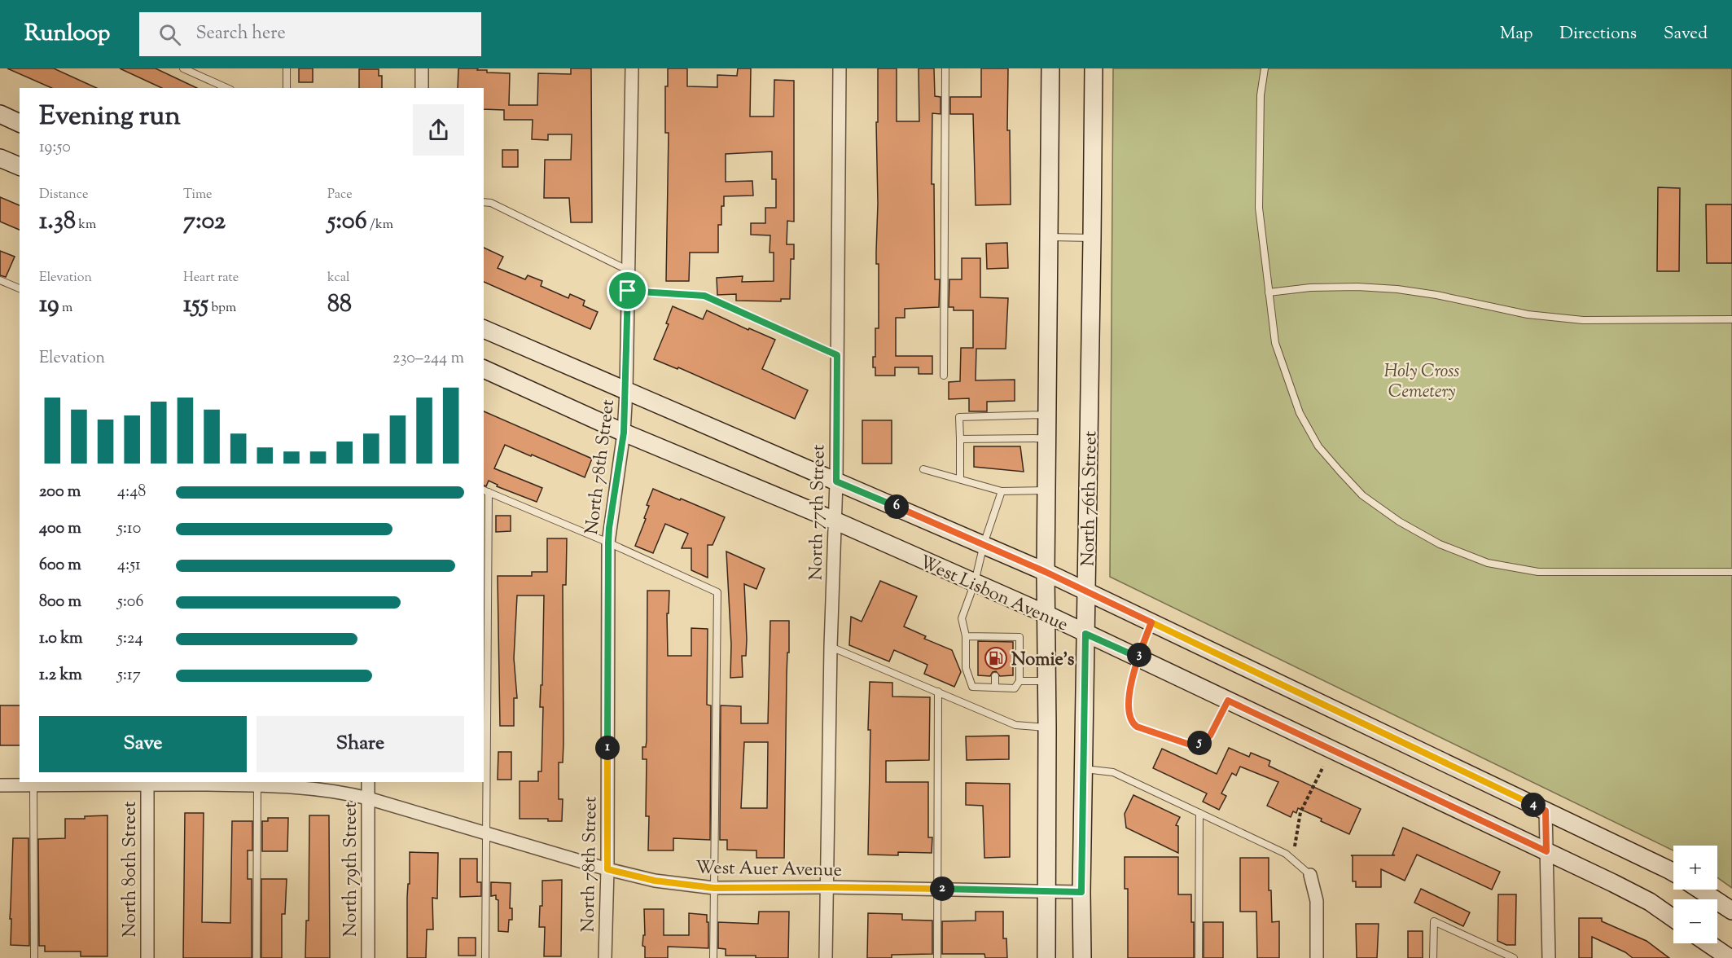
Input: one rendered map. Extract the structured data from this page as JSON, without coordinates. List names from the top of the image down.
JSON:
{
  "streets": {
    "main road": ["North 76th Street", "West Lisbon Avenue"],
    "street": [
      "North 78th Street",
      "North 77th Street",
      "West Auer Avenue",
      "North 80th Street",
      "North 79th Street"
    ]
  },
  "crossings": [
    ["North 78th Street", "West Lisbon Avenue"],
    ["North 78th Street", "West Auer Avenue"],
    ["North 76th Street", "West Lisbon Avenue"],
    ["North 76th Street", "West Auer Avenue"],
    ["North 77th Street", "West Lisbon Avenue"],
    ["North 77th Street", "West Auer Avenue"],
    ["West Auer Avenue", "North 80th Street"],
    ["West Auer Avenue", "North 79th Street"]
  ],
  "parks": ["Holy Cross Cemetery"],
  "places": {
    "fuel station": ["Nomie's"]
  },
  "page": {
    "header": "Runloop",
    "search": "Search here",
    "nav": ["Map", "Directions", "Saved"],
    "heading": ["Evening run", "19:50"],
    "stats": [
      ["Distance", "1.38 km"],
      ["Time", "7:02"],
      ["Pace", "5:06 /km"],
      ["Elevation", "19 m"],
      ["Heart rate", "155 bpm"],
      ["kcal", "88"]
    ],
    "chart": ["Elevation", "230–244 m"],
    "list": [
      {
        "name": "200 m",
        "note": "4:48"
      },
      {
        "name": "400 m",
        "note": "5:10"
      },
      {
        "name": "600 m",
        "note": "4:51"
      },
      {
        "name": "800 m",
        "note": "5:06"
      },
      {
        "name": "1.0 km",
        "note": "5:24"
      },
      {
        "name": "1.2 km",
        "note": "5:17"
      }
    ],
    "pins": [
      "6",
      "3",
      "5",
      "1",
      "4",
      "2"
    ],
    "buttons": ["Save", "Share"],
    "map_buttons": ["+", "−"]
  }
}
